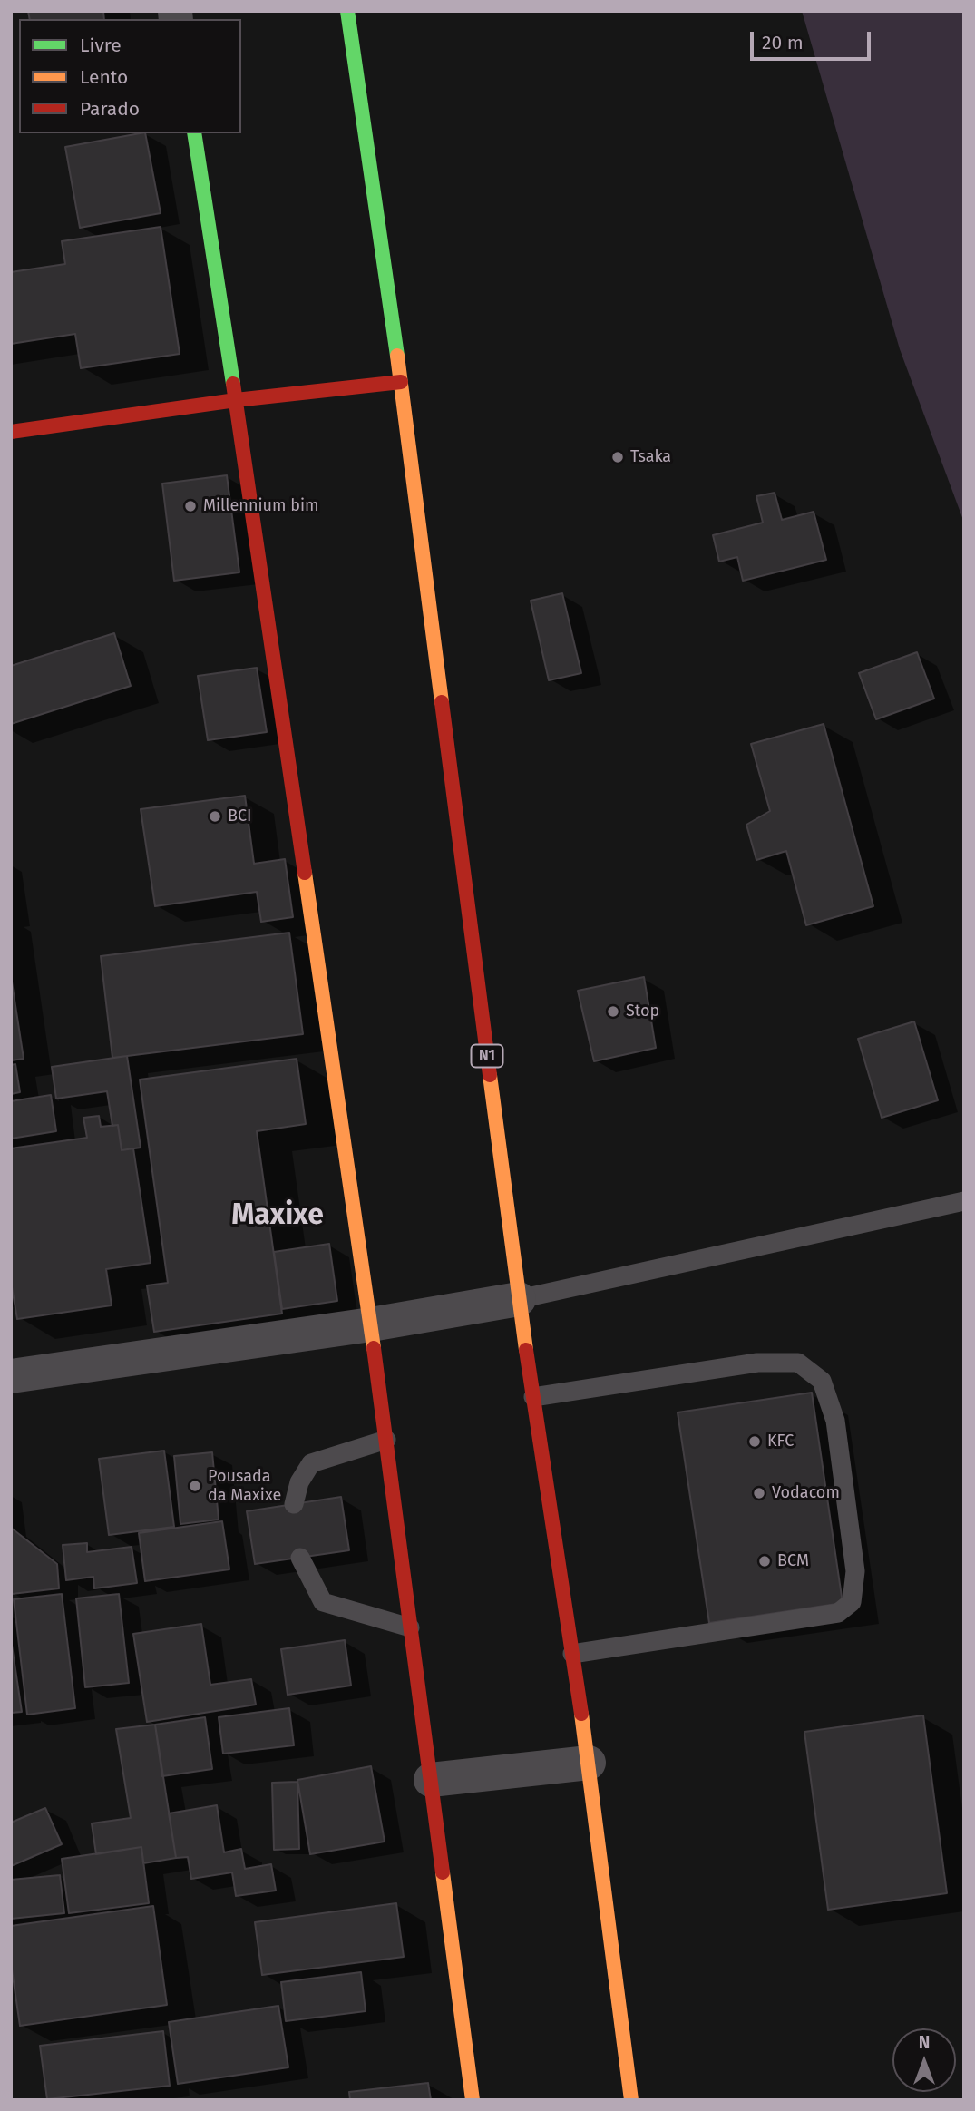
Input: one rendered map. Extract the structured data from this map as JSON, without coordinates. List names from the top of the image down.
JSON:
{
  "streets": {
    "main road": ["N1"]
  },
  "districts": ["Maxixe"],
  "places": [
    "Tsaka",
    "Millennium bim",
    "BCI",
    "Stop",
    "KFC",
    "Pousada da Maxixe",
    "Vodacom",
    "BCM"
  ],
  "legend": ["Livre", "Lento", "Parado"],
  "scale_bar": "20 m",
  "north": "top"
}
